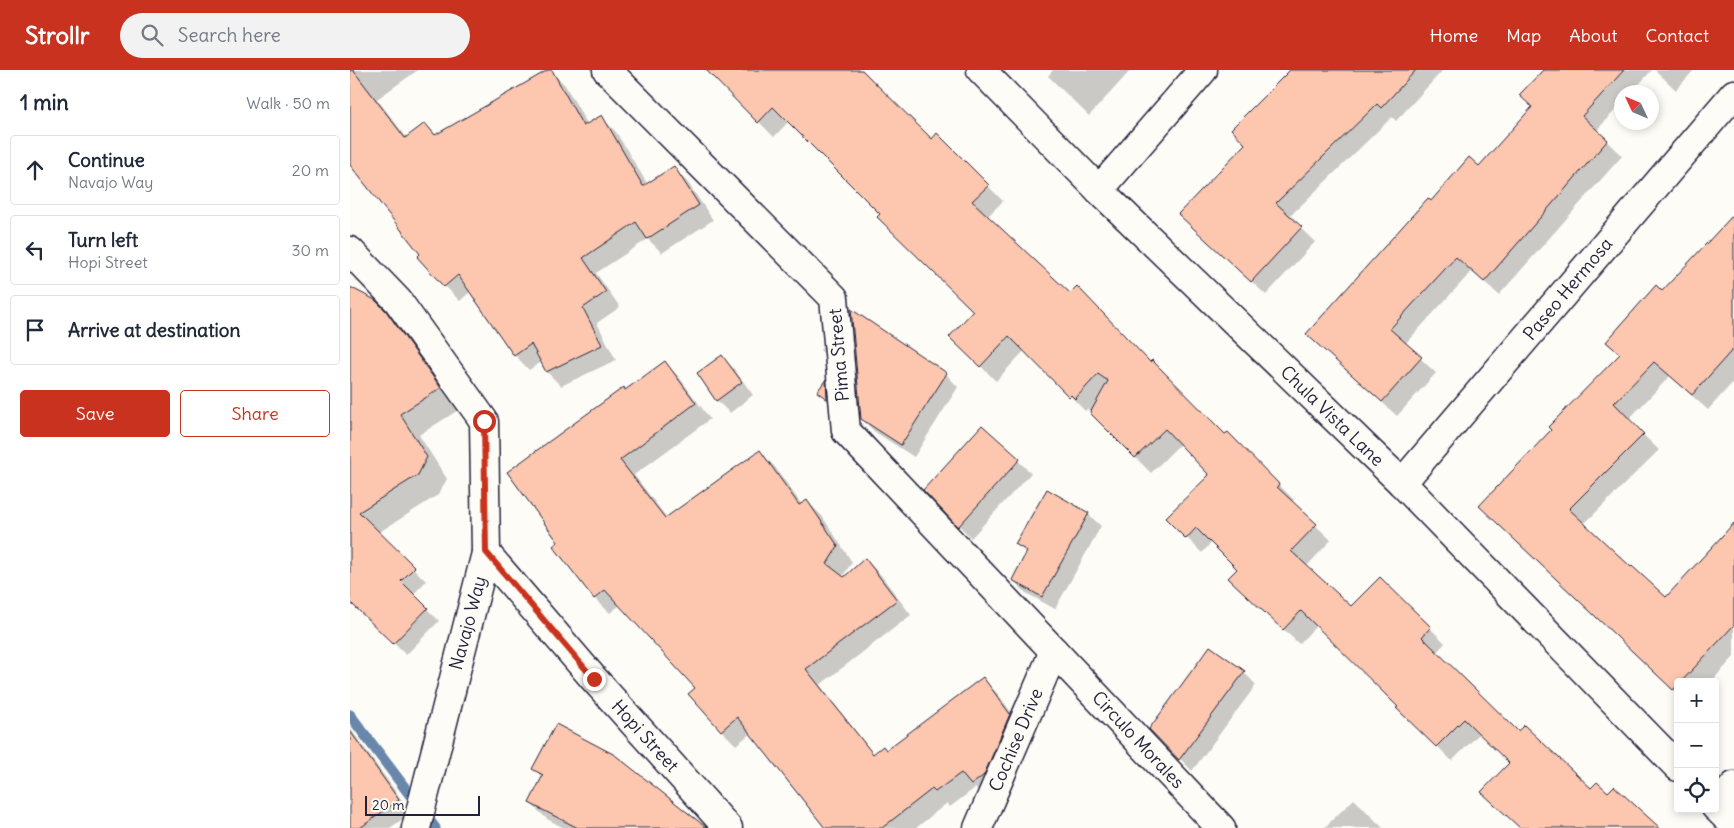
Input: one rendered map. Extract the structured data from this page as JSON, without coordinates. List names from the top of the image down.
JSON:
{
  "streets": {
    "street": [
      "Paseo Hermosa",
      "Pima Street",
      "Chula Vista Lane",
      "Navajo Way",
      "Hopi Street",
      "Cochise Drive",
      "Circulo Morales"
    ]
  },
  "crossings": [
    ["Paseo Hermosa", "Chula Vista Lane"],
    ["Pima Street", "Cochise Drive"],
    ["Pima Street", "Circulo Morales"],
    ["Navajo Way", "Hopi Street"],
    ["Cochise Drive", "Circulo Morales"]
  ],
  "scale_bar": "20 m",
  "north": "top left",
  "page": {
    "header": "Strollr",
    "search": "Search here",
    "nav": [
      "Home",
      "Map",
      "About",
      "Contact"
    ],
    "heading": ["1 min", "Walk · 50 m"],
    "list": [
      ["Continue", "Navajo Way", "20 m"],
      ["Turn left", "Hopi Street", "30 m"],
      "Arrive at destination"
    ],
    "buttons": ["Save", "Share"],
    "map_buttons": ["+", "−"],
    "scale": "20 m"
  }
}
